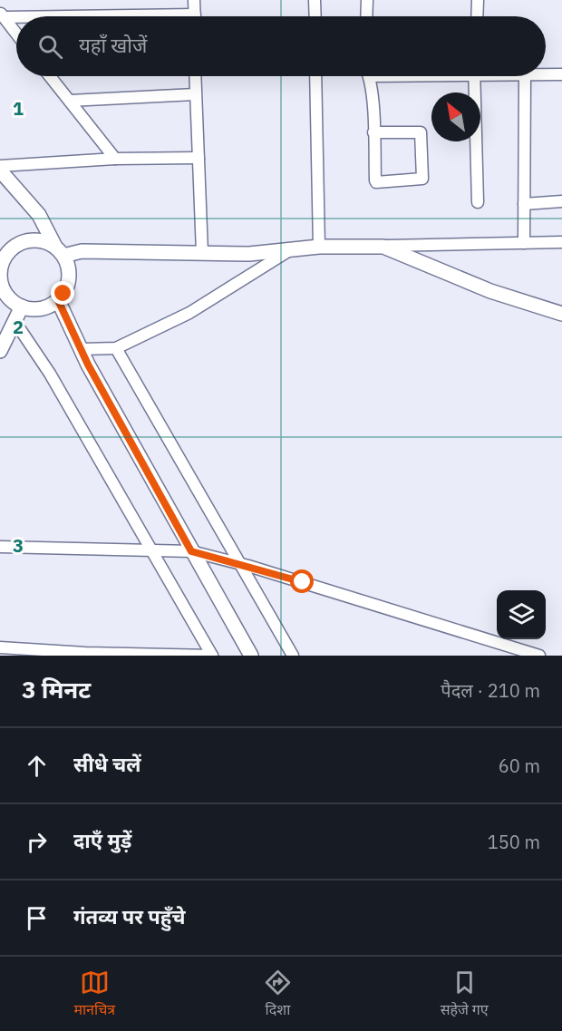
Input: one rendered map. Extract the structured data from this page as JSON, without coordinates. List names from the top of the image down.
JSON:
{
  "north": "top left",
  "page": {
    "search": "यहाँ खोजें",
    "heading": ["3 मिनट", "पैदल · 210 m"],
    "list": [
      ["सीधे चलें", "60 m"],
      ["दाएँ मुड़ें", "150 m"],
      "गंतव्य पर पहुँचे"
    ],
    "nav": ["मानचित्र", "दिशा", "सहेजे गए"]
  },
  "grid": {
    "rows": ["1", "2", "3"]
  }
}
